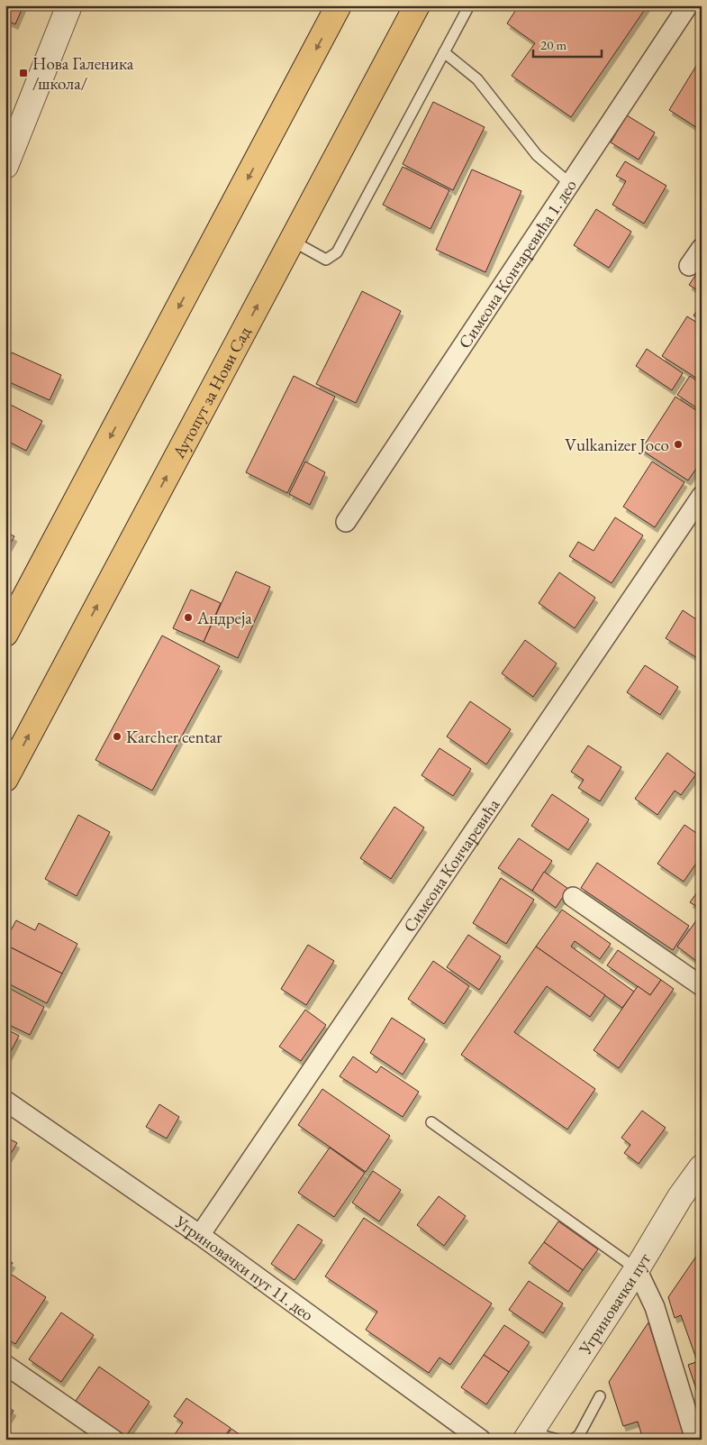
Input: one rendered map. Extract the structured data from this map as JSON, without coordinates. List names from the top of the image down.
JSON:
{
  "streets": {
    "main road": ["Аутопут за Нови Сад"],
    "street": [
      "Симеона Кончаревића 1. део",
      "Симеона Кончаревића",
      "Угриновачки пут 11. део",
      "Угриновачки пут"
    ]
  },
  "crossings": [
    ["Симеона Кончаревића", "Угриновачки пут 11. део"]
  ],
  "places": {
    "transit": ["Нова Галеника /школа/"],
    "other": ["Vulkanizer Joco", "Андреја", "Karcher centar"]
  },
  "scale_bar": "20 m"
}
